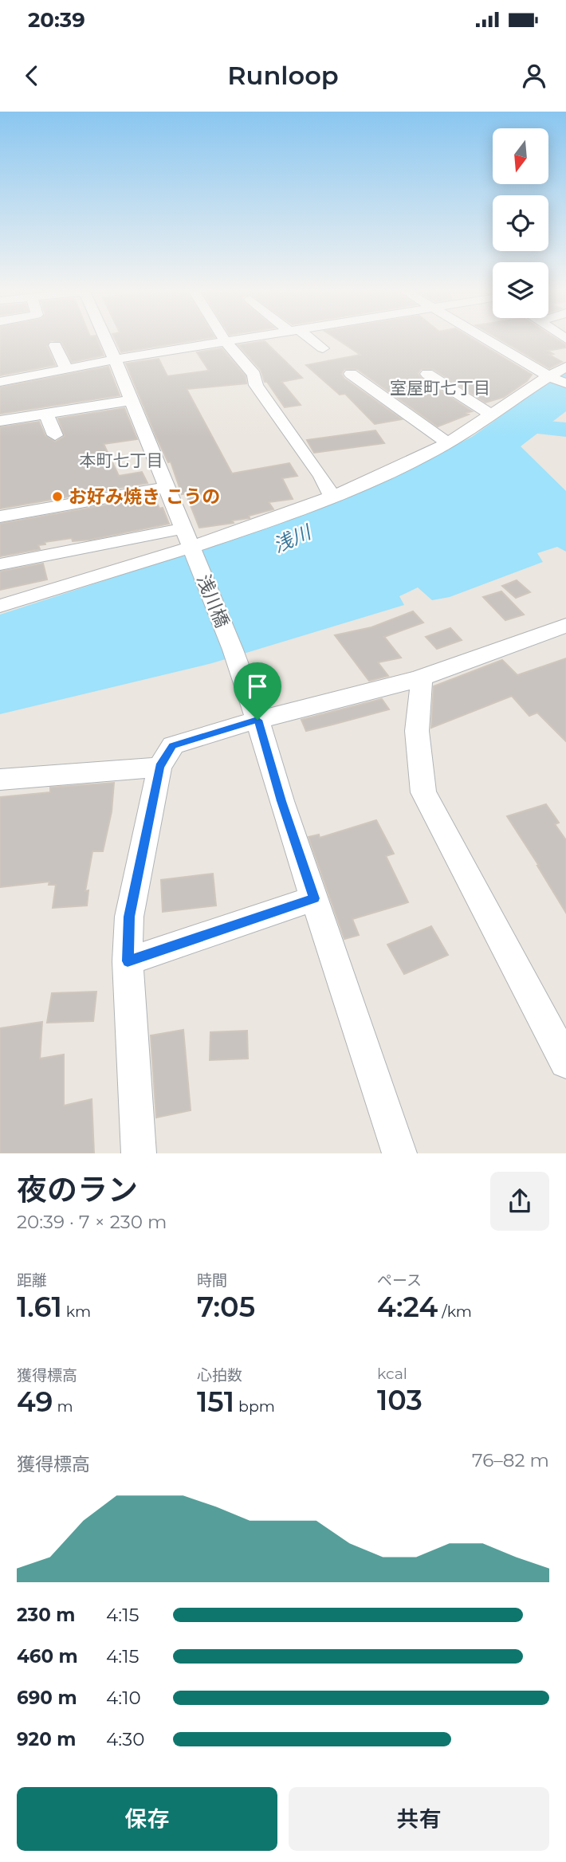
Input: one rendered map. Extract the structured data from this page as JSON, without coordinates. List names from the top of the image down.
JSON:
{
  "streets": {
    "street": ["浅川橋"]
  },
  "districts": ["室屋町七丁目", "本町七丁目"],
  "water": ["浅川"],
  "places": ["お好み焼き こうの"],
  "north": "bottom",
  "page": {
    "status": "20:39",
    "header": "Runloop",
    "heading": ["夜のラン", "20:39 · 7 × 230 m"],
    "stats": [
      ["距離", "1.61 km"],
      ["時間", "7:05"],
      ["ペース", "4:24 /km"],
      ["獲得標高", "49 m"],
      ["心拍数", "151 bpm"],
      ["kcal", "103"]
    ],
    "chart": ["獲得標高", "76–82 m"],
    "list": [
      {
        "name": "230 m",
        "note": "4:15"
      },
      {
        "name": "460 m",
        "note": "4:15"
      },
      {
        "name": "690 m",
        "note": "4:10"
      },
      {
        "name": "920 m",
        "note": "4:30"
      }
    ],
    "buttons": ["保存", "共有"]
  }
}
